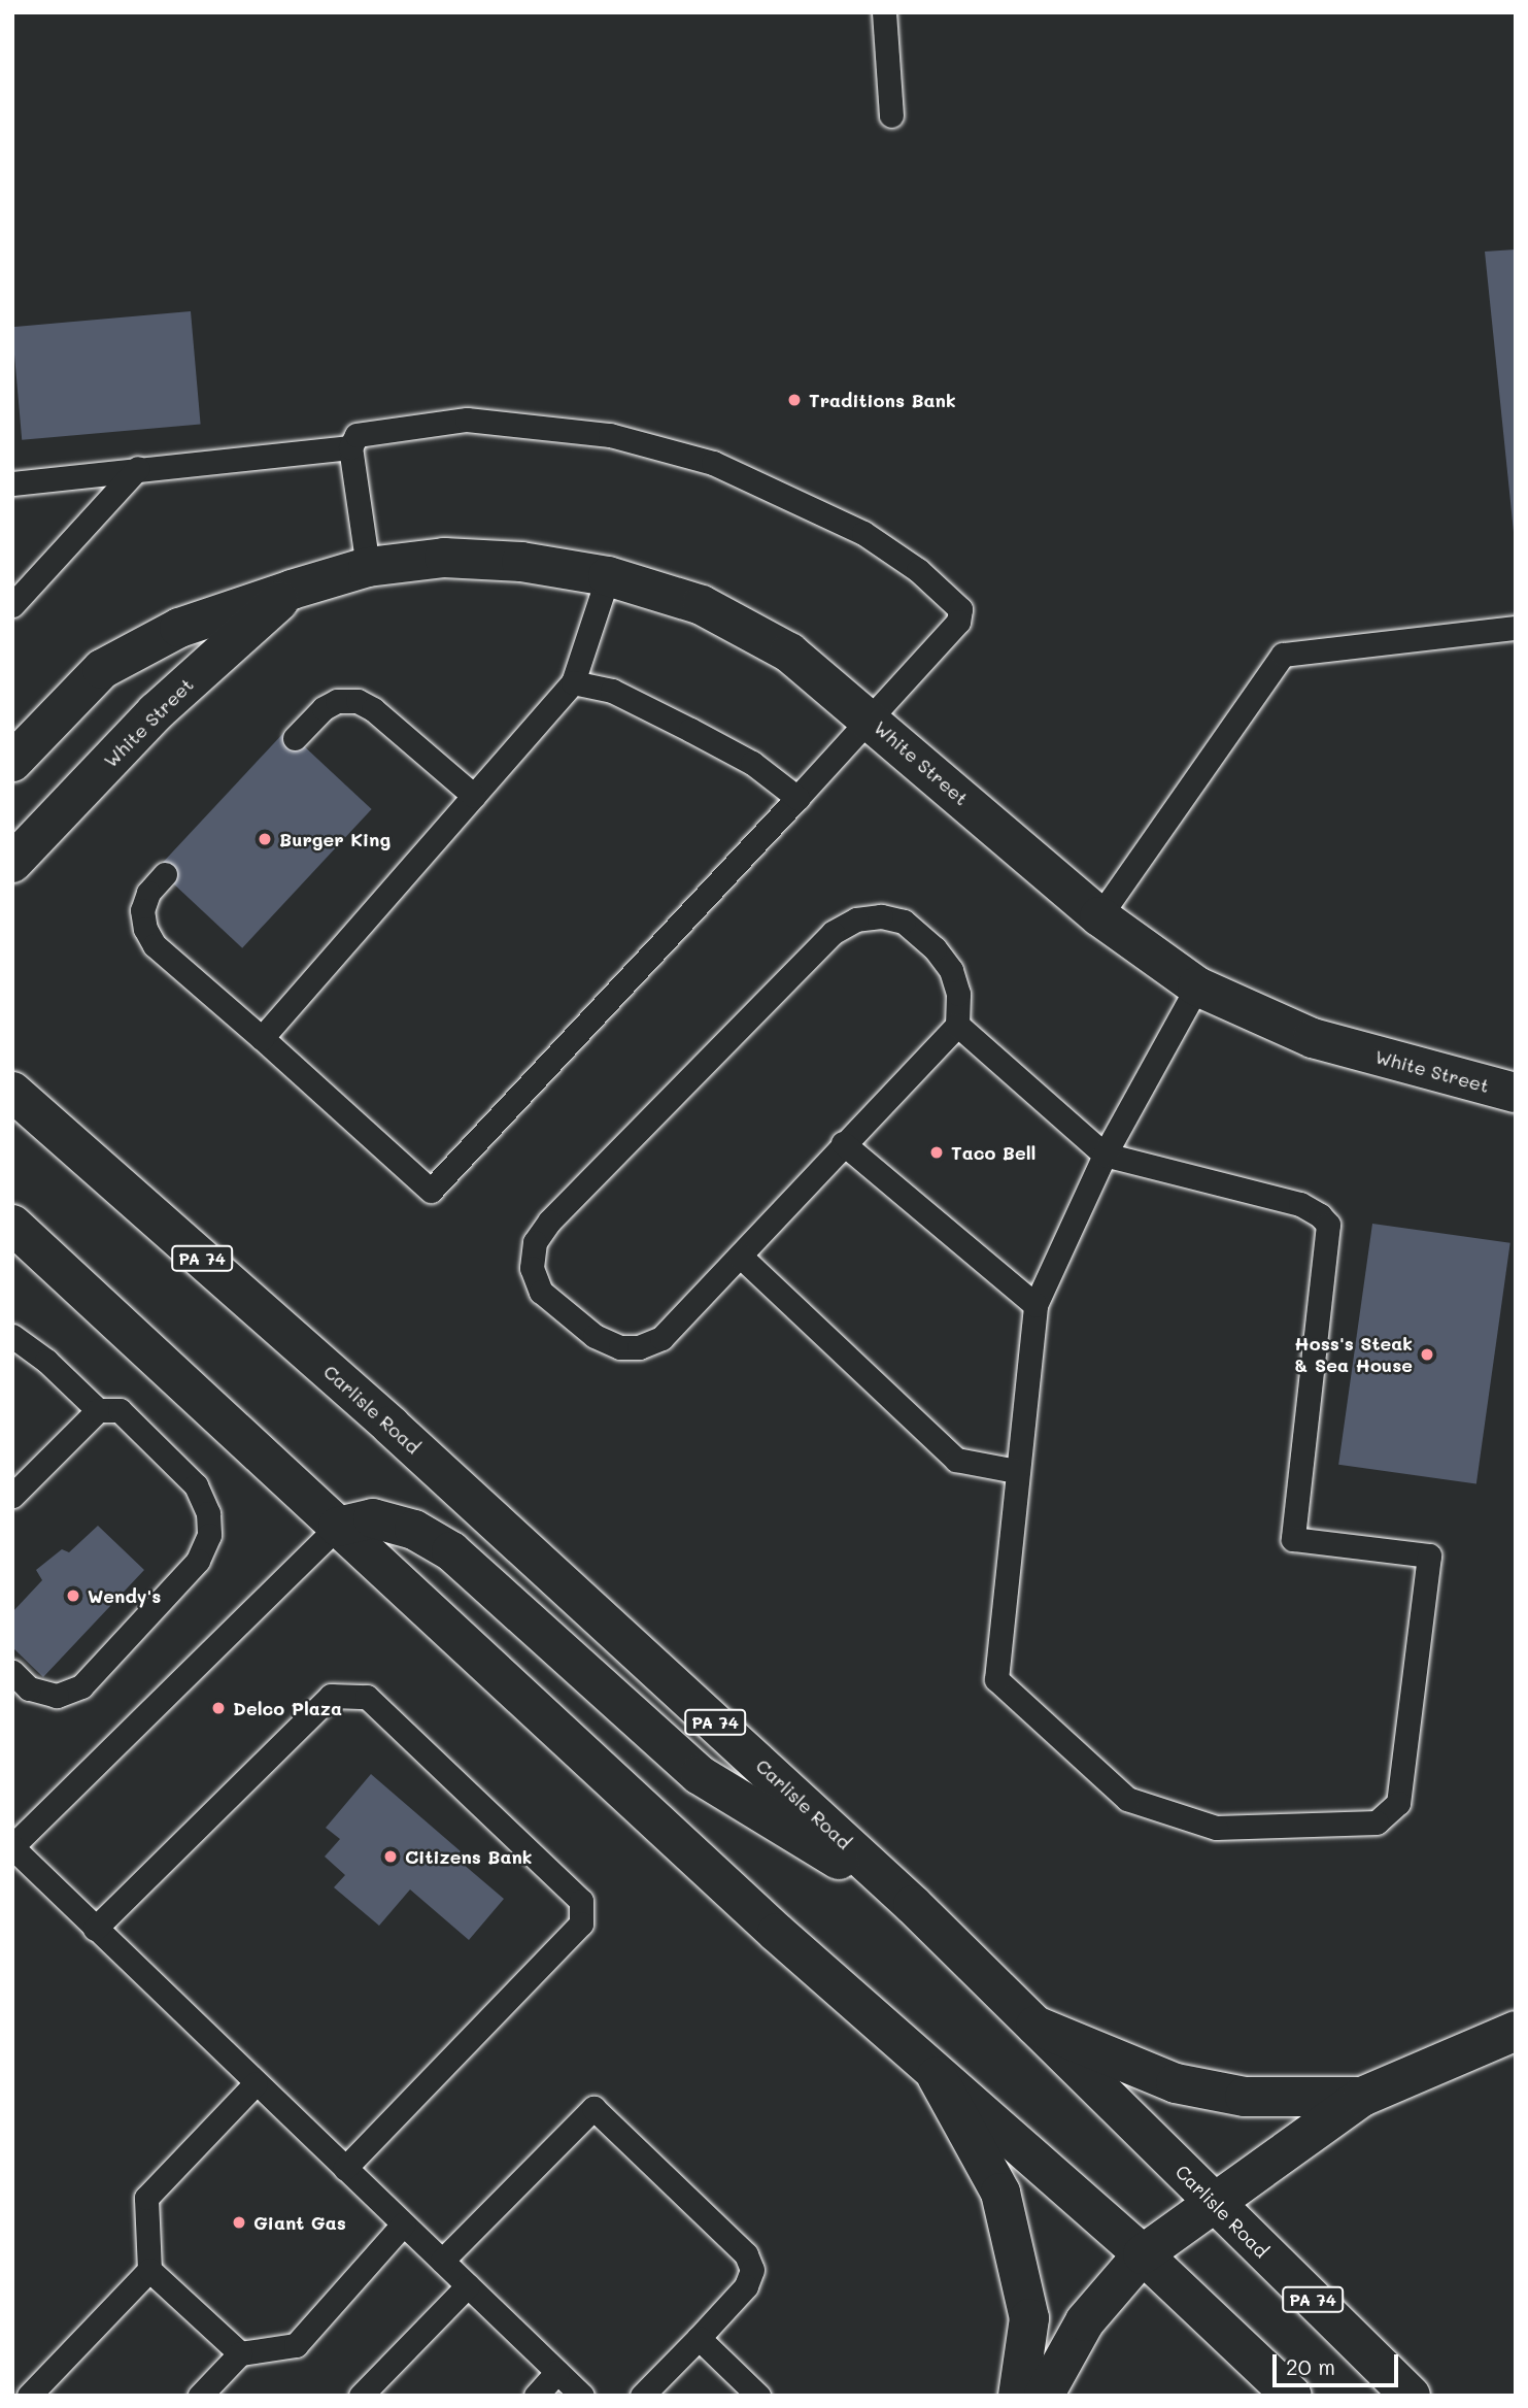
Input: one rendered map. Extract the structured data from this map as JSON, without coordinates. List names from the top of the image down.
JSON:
{
  "streets": {
    "main road": ["White Street", "PA 74", "Carlisle Road"]
  },
  "places": [
    "Traditions Bank",
    "Burger King",
    "Taco Bell",
    "Hoss's Steak & Sea House",
    "Wendy's",
    "Delco Plaza",
    "Citizens Bank",
    "Giant Gas"
  ],
  "scale_bar": "20 m"
}
